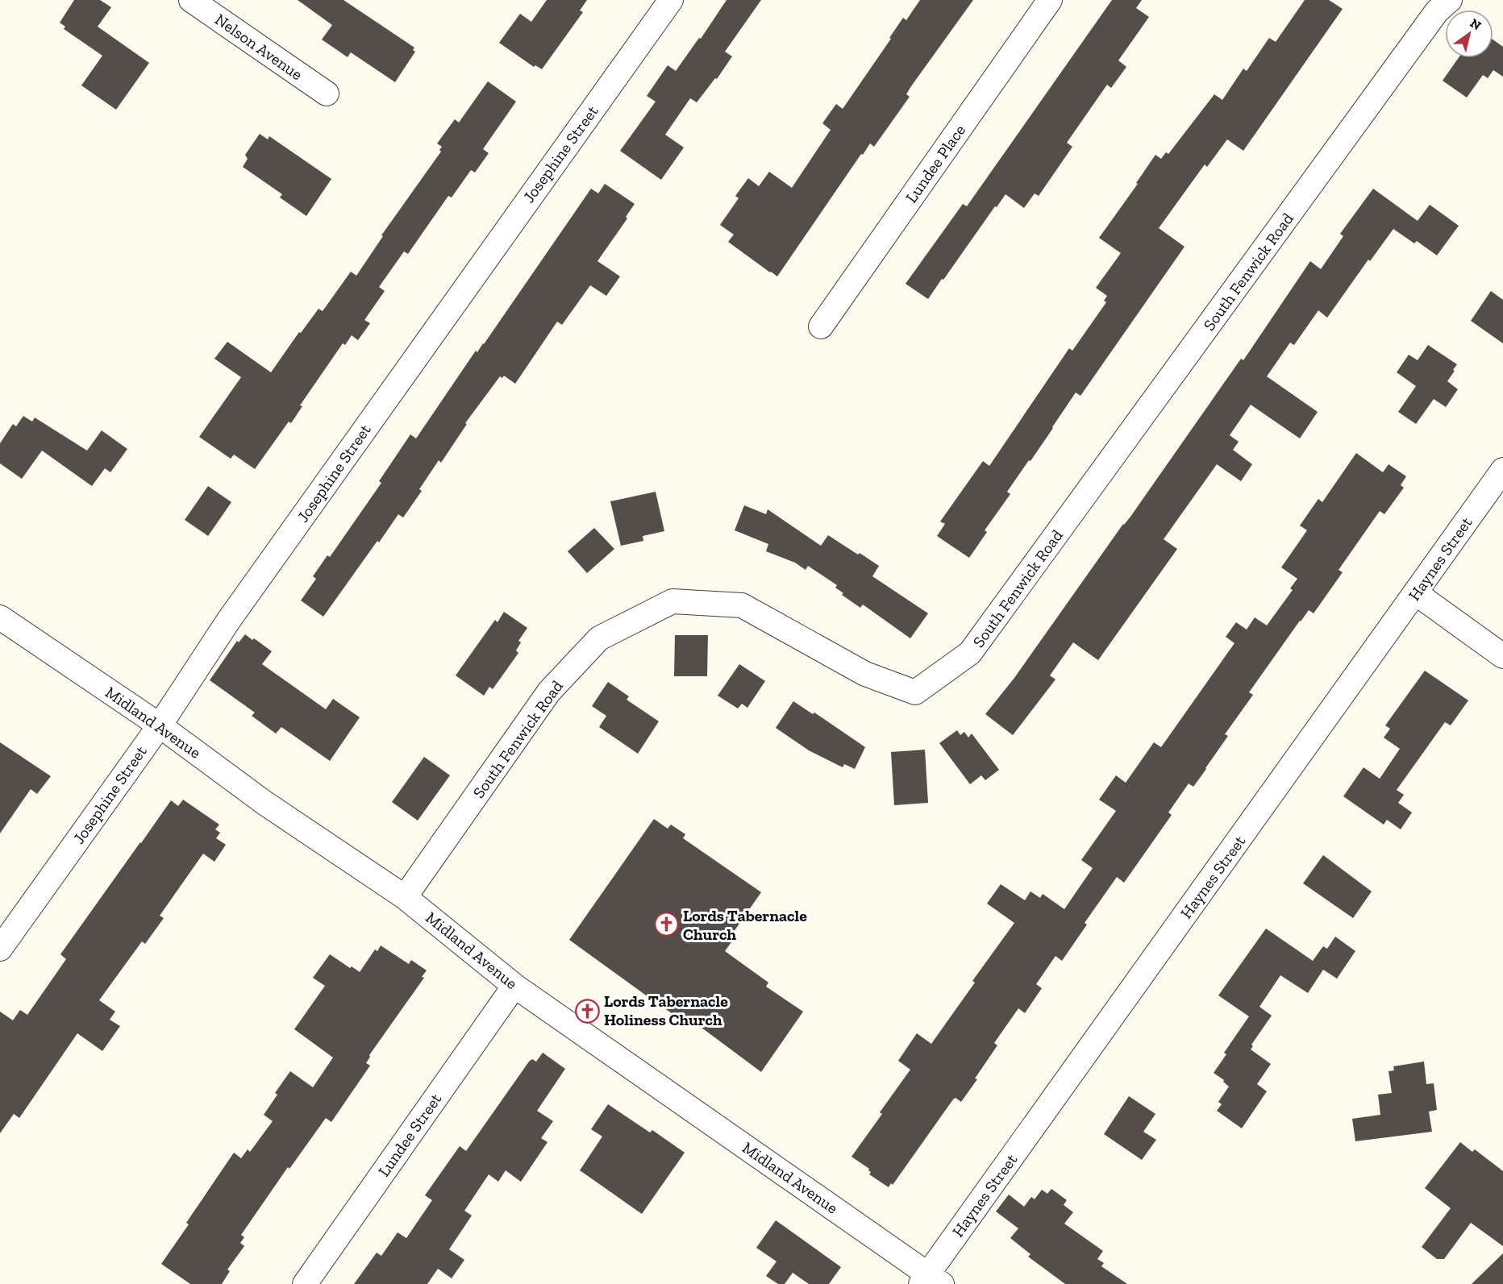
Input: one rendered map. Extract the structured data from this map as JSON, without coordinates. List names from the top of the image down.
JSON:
{
  "streets": {
    "street": [
      "Nelson Avenue",
      "Josephine Street",
      "Lundee Place",
      "South Fenwick Road",
      "Haynes Street",
      "Midland Avenue",
      "Lundee Street"
    ]
  },
  "crossings": [
    ["Josephine Street", "Midland Avenue"],
    ["South Fenwick Road", "Midland Avenue"],
    ["Haynes Street", "Midland Avenue"],
    ["Midland Avenue", "Lundee Street"]
  ],
  "places": {
    "church": ["Lords Tabernacle Church", "Lords Tabernacle Holiness Church"]
  },
  "north": "top right"
}
